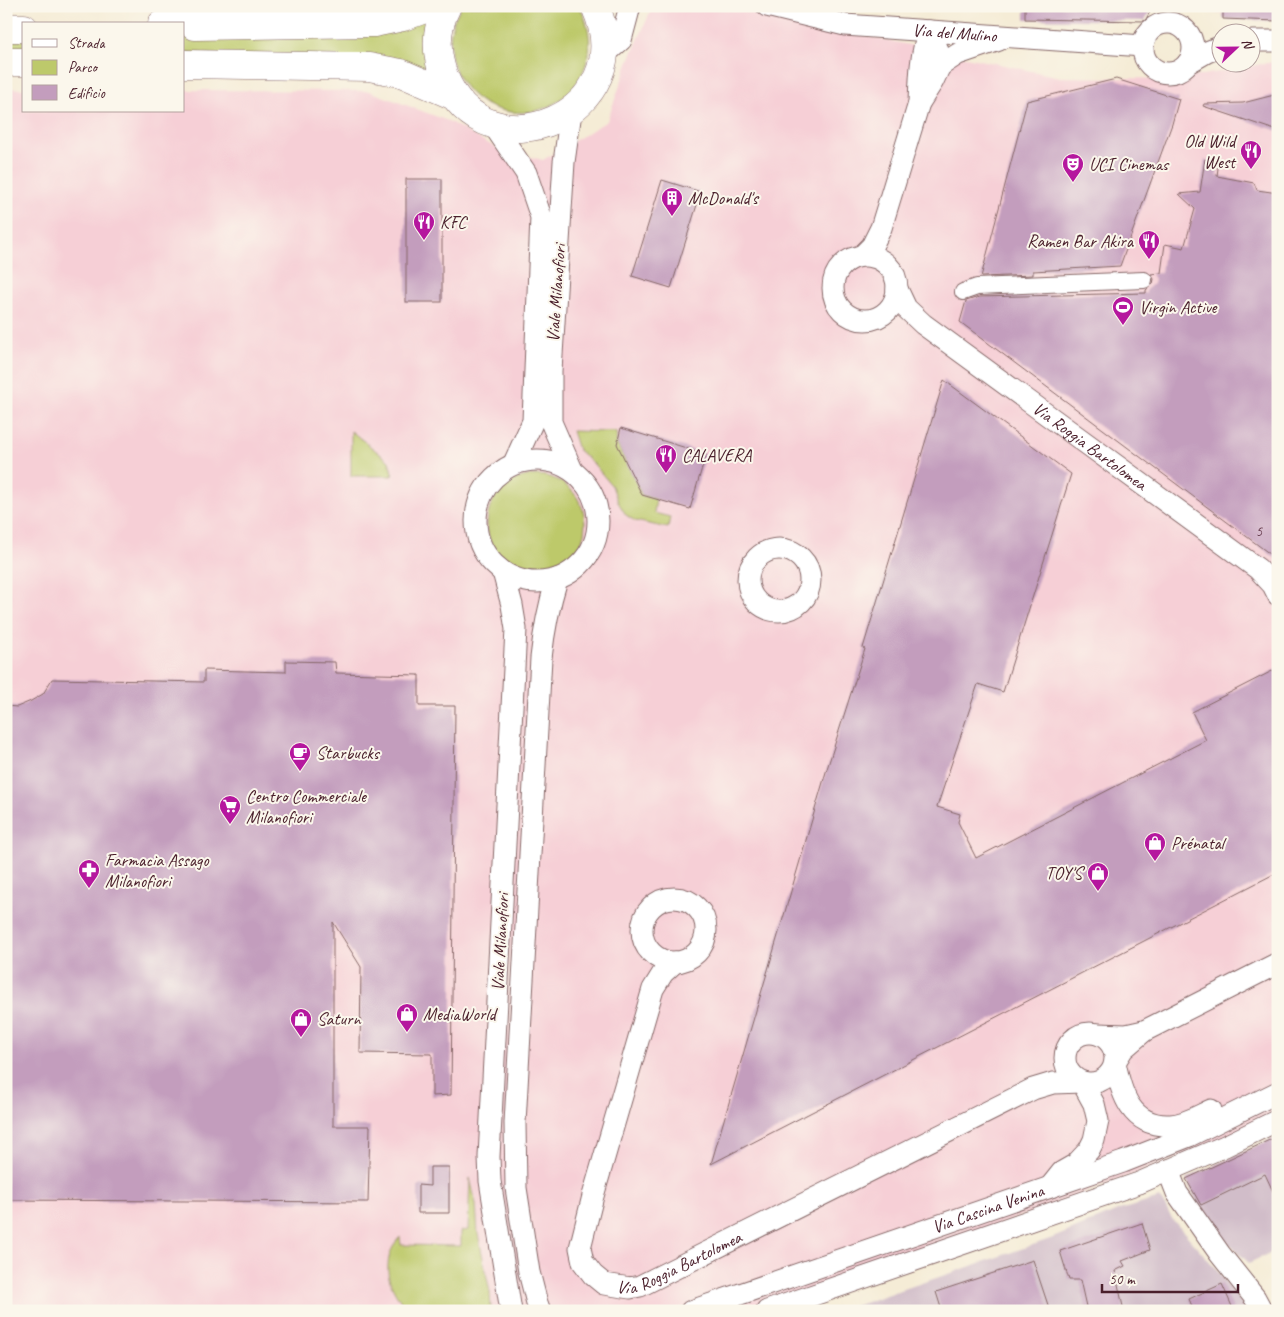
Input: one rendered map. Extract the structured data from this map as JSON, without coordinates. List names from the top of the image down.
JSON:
{
  "streets": {
    "main road": ["Viale Milanofiori"],
    "street": ["Via del Mulino", "Via Roggia Bartolomea", "Via Cascina Venina"]
  },
  "places": {
    "restaurant": [
      "Old Wild West",
      "KFC",
      "Ramen Bar Akira",
      "CALAVERA"
    ],
    "theatre": ["UCI Cinemas"],
    "building": ["McDonald's"],
    "sports": ["Virgin Active"],
    "cafe": ["Starbucks"],
    "supermarket": ["Centro Commerciale Milanofiori"],
    "shop": [
      "Prénatal",
      "TOY'S",
      "MediaWorld",
      "Saturn"
    ],
    "pharmacy": ["Farmacia Assago Milanofiori"]
  },
  "house_numbers": ["5"],
  "legend": ["Strada", "Parco", "Edificio"],
  "scale_bar": "50 m",
  "north": "right"
}
